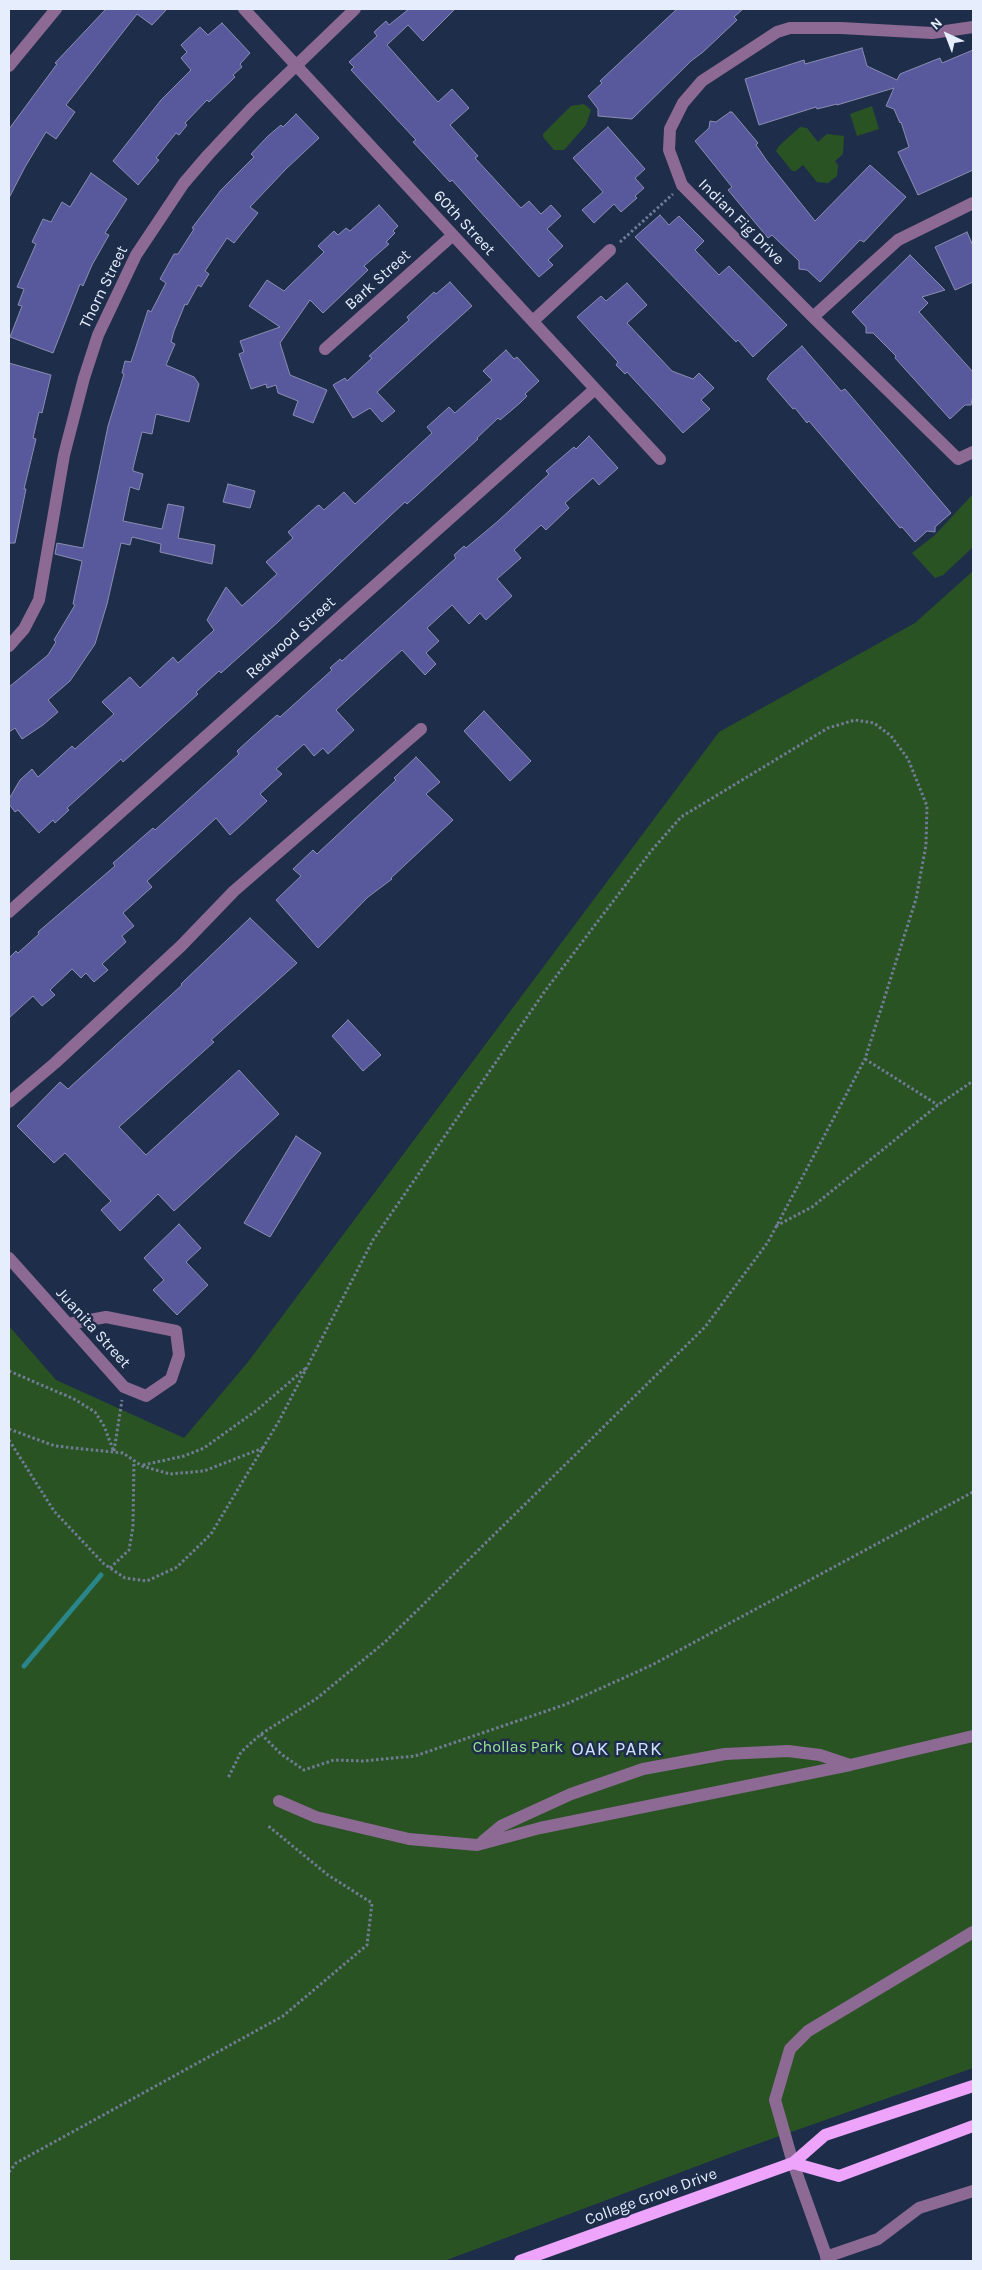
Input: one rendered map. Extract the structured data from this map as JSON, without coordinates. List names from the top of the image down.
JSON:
{
  "streets": {
    "main road": ["College Grove Drive"],
    "street": [
      "Indian Fig Drive",
      "60th Street",
      "Bark Street",
      "Thorn Street",
      "Redwood Street",
      "Juanita Street"
    ]
  },
  "crossings": [
    ["60th Street", "Bark Street"],
    ["60th Street", "Thorn Street"],
    ["60th Street", "Redwood Street"]
  ],
  "districts": ["OAK PARK"],
  "parks": ["Chollas Park"],
  "north": "top left"
}
